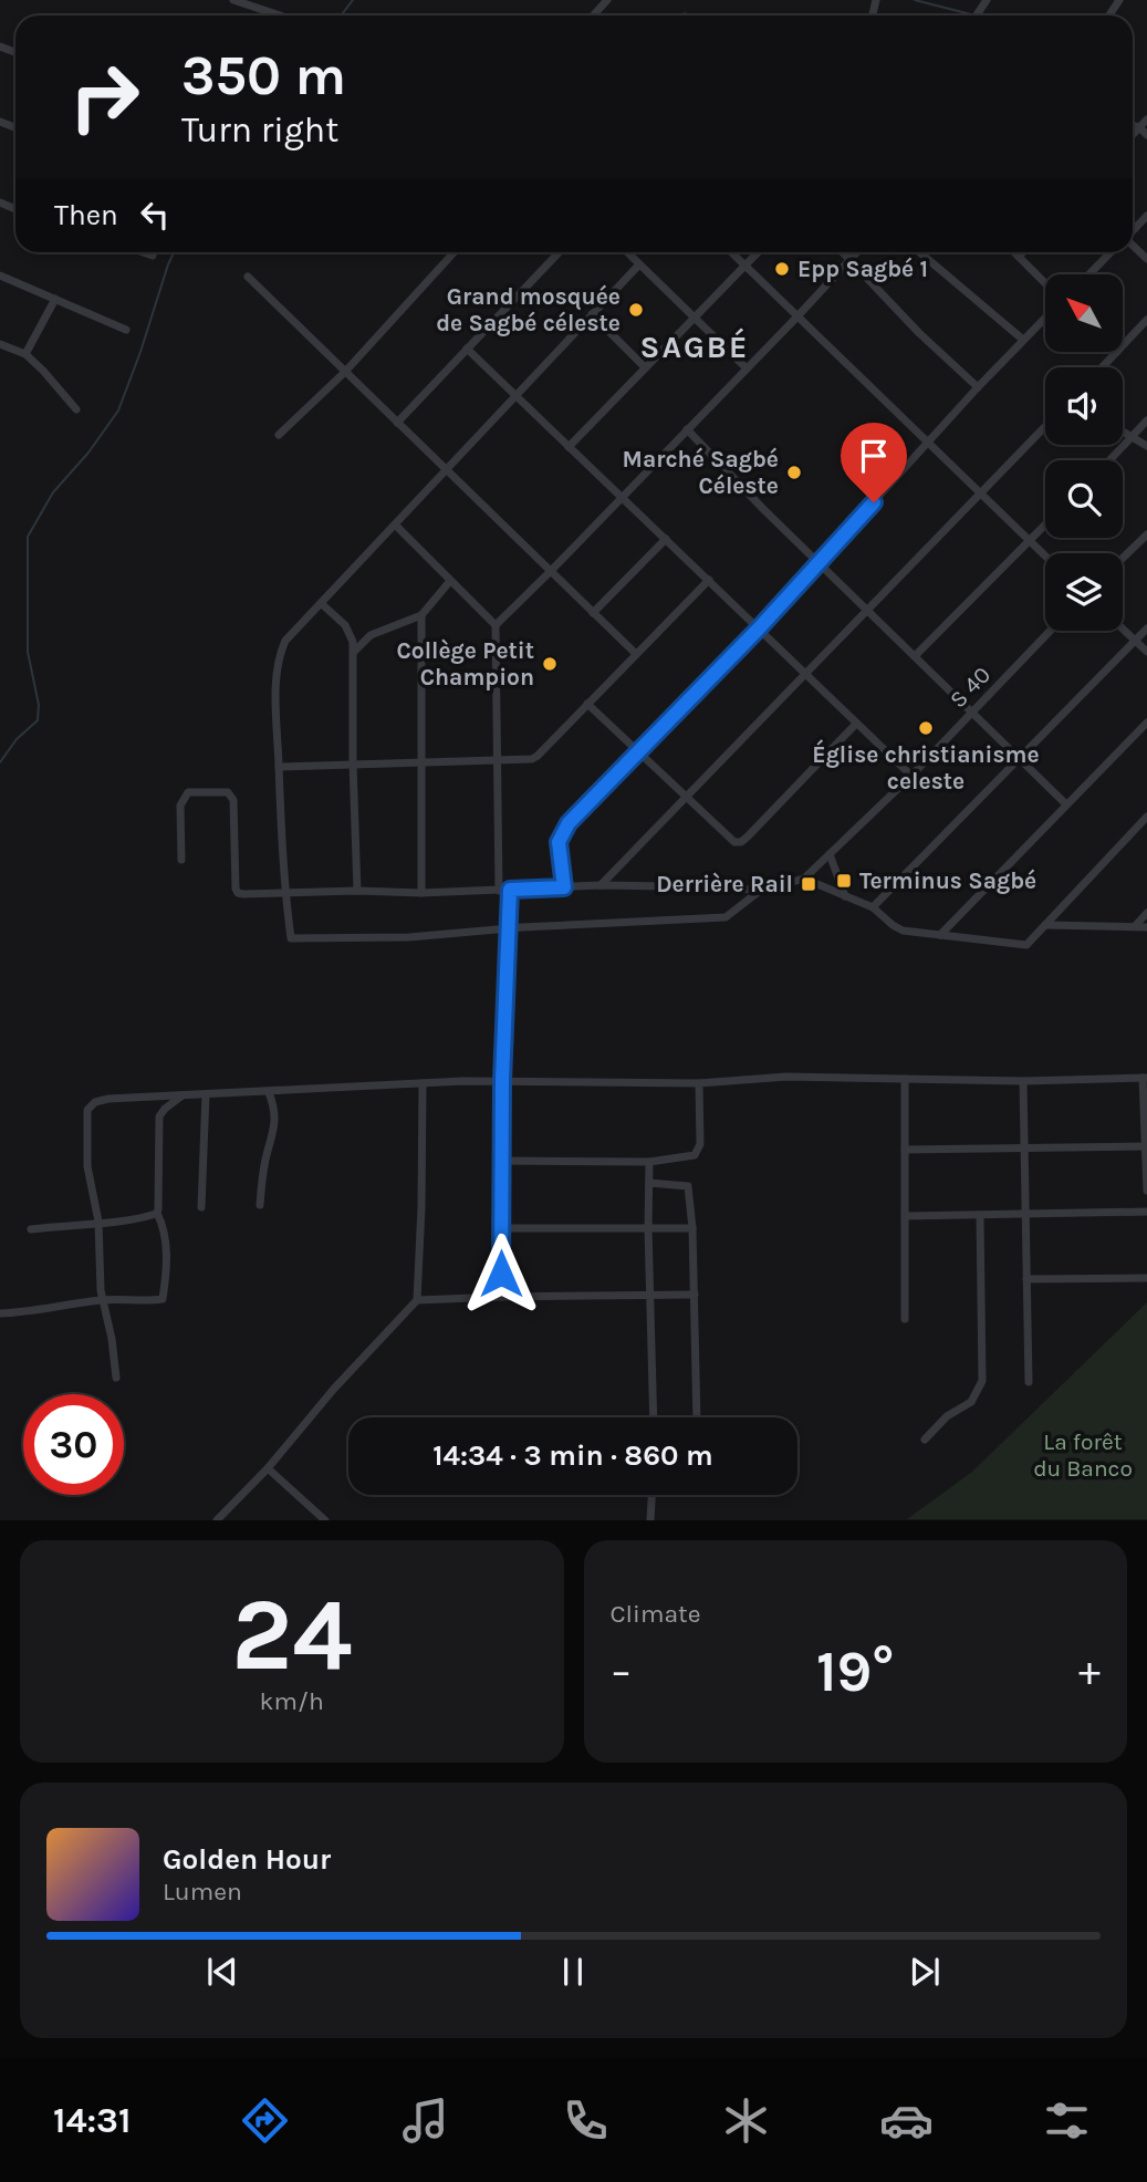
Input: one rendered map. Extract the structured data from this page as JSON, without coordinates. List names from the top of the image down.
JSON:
{
  "streets": {
    "street": ["S 40"]
  },
  "districts": ["SAGBÉ"],
  "parks": ["La forêt du Banco"],
  "places": {
    "other": [
      "Epp Sagbé 1",
      "Grand mosquée de Sagbé céleste",
      "Marché Sagbé Céleste",
      "Collège Petit Champion",
      "Église christianisme celeste"
    ],
    "transit": ["Terminus Sagbé", "Derrière Rail"]
  },
  "north": "top left",
  "page": {
    "turn": ["350 m", "Turn right"],
    "then": "Then",
    "limit": "30",
    "trip": "14:34 · 3 min · 860 m",
    "tile": [
      ["24", "km/h"],
      "Climate"
    ],
    "heat": ["−", "19°", "+"],
    "song": ["Golden Hour", "Lumen"],
    "tabs": "14:31"
  }
}
